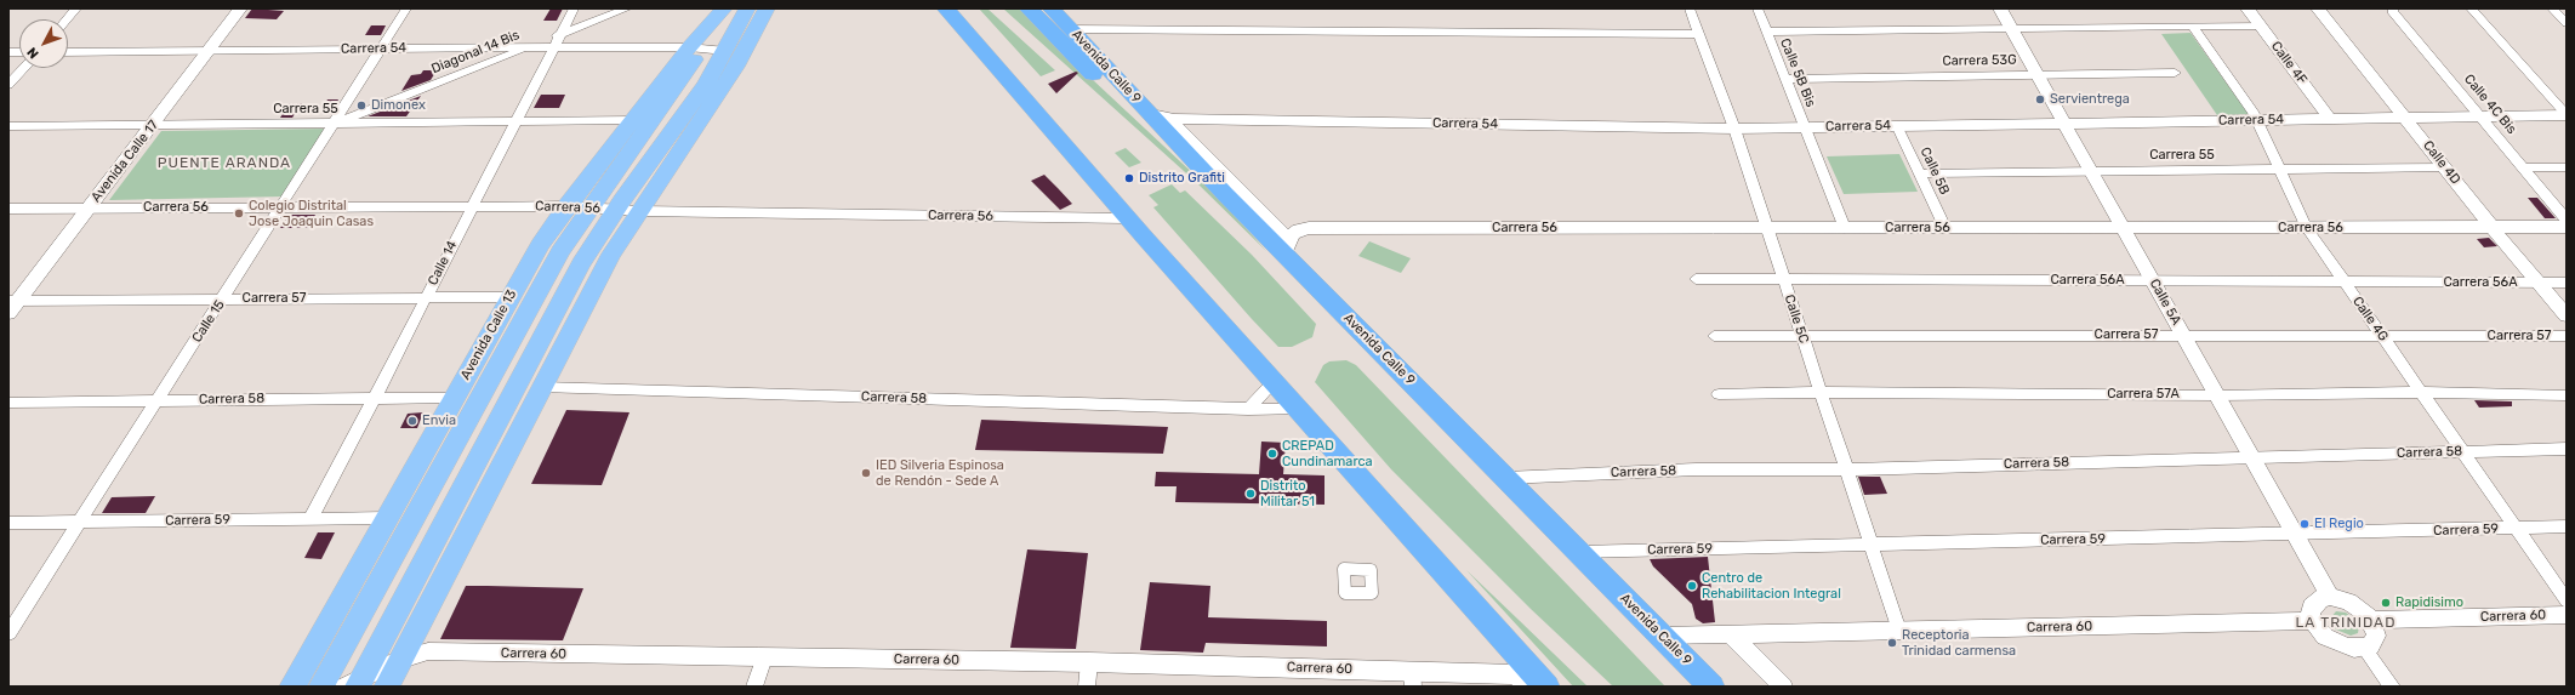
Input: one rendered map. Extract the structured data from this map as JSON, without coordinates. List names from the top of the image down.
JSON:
{
  "streets": {
    "highway": ["Avenida Calle 9"],
    "main road": ["Avenida Calle 13"],
    "street": [
      "Carrera 54",
      "Diagonal 14 Bis",
      "Carrera 53G",
      "Calle 4F",
      "Calle 5B Bis",
      "Calle 4C Bis",
      "Carrera 55",
      "Avenida Calle 17",
      "Calle 4D",
      "Calle 5B",
      "Carrera 56",
      "Calle 14",
      "Carrera 56A",
      "Carrera 57",
      "Calle 5A",
      "Calle 5C",
      "Calle 4G",
      "Calle 15",
      "Carrera 57A",
      "Carrera 58",
      "Carrera 59",
      "Carrera 60"
    ]
  },
  "crossings": [
    ["Carrera 54", "Diagonal 14 Bis"],
    ["Carrera 54", "Calle 4F"],
    ["Carrera 54", "Avenida Calle 9"],
    ["Carrera 54", "Calle 5B Bis"],
    ["Carrera 54", "Calle 4C Bis"],
    ["Carrera 54", "Avenida Calle 17"],
    ["Carrera 54", "Calle 4D"],
    ["Carrera 54", "Calle 5B"],
    ["Carrera 54", "Calle 14"],
    ["Carrera 54", "Calle 5A"],
    ["Carrera 54", "Calle 5C"],
    ["Carrera 54", "Calle 4G"],
    ["Carrera 54", "Calle 15"],
    ["Carrera 54", "Avenida Calle 13"],
    ["Diagonal 14 Bis", "Carrera 55"],
    ["Diagonal 14 Bis", "Calle 14"],
    ["Diagonal 14 Bis", "Calle 15"],
    ["Carrera 53G", "Calle 5B Bis"],
    ["Carrera 53G", "Calle 5A"],
    ["Avenida Calle 9", "Carrera 56"],
    ["Avenida Calle 9", "Carrera 58"],
    ["Avenida Calle 9", "Carrera 59"],
    ["Avenida Calle 9", "Carrera 60"],
    ["Calle 5B Bis", "Carrera 56"],
    ["Carrera 55", "Avenida Calle 17"],
    ["Carrera 55", "Calle 4D"],
    ["Carrera 55", "Calle 5B"],
    ["Carrera 55", "Calle 14"],
    ["Carrera 55", "Calle 5A"],
    ["Carrera 55", "Calle 4G"],
    ["Carrera 55", "Calle 15"],
    ["Carrera 55", "Avenida Calle 13"],
    ["Avenida Calle 17", "Carrera 56"],
    ["Avenida Calle 17", "Carrera 57"],
    ["Calle 4D", "Carrera 56"],
    ["Calle 4D", "Carrera 56A"],
    ["Calle 5B", "Carrera 56"],
    ["Carrera 56", "Calle 14"],
    ["Carrera 56", "Calle 5A"],
    ["Carrera 56", "Calle 5C"],
    ["Carrera 56", "Calle 4G"],
    ["Carrera 56", "Calle 15"],
    ["Carrera 56", "Avenida Calle 13"],
    ["Calle 14", "Carrera 57"],
    ["Calle 14", "Carrera 58"],
    ["Calle 14", "Carrera 59"],
    ["Carrera 56A", "Calle 5A"],
    ["Carrera 56A", "Calle 5C"],
    ["Carrera 56A", "Calle 4G"],
    ["Carrera 57", "Calle 5A"],
    ["Carrera 57", "Calle 5C"],
    ["Carrera 57", "Calle 4G"],
    ["Carrera 57", "Calle 15"],
    ["Carrera 57", "Avenida Calle 13"],
    ["Calle 5A", "Carrera 57A"],
    ["Calle 5A", "Carrera 58"],
    ["Calle 5A", "Carrera 59"],
    ["Calle 5A", "Carrera 60"],
    ["Calle 5C", "Carrera 57A"],
    ["Calle 5C", "Carrera 58"],
    ["Calle 5C", "Carrera 59"],
    ["Calle 5C", "Carrera 60"],
    ["Calle 4G", "Carrera 57A"],
    ["Calle 4G", "Carrera 58"],
    ["Calle 4G", "Carrera 59"],
    ["Calle 15", "Carrera 58"],
    ["Calle 15", "Carrera 59"],
    ["Avenida Calle 13", "Carrera 58"],
    ["Avenida Calle 13", "Carrera 59"]
  ],
  "districts": ["PUENTE ARANDA", "LA TRINIDAD"],
  "places": [
    "Servientrega",
    "Dimonex",
    "Distrito Grafiti",
    "Colegio Distrital Jose Joaquin Casas",
    "Envia",
    "CREPAD Cundinamarca",
    "IED Silveria Espinosa de Rendón - Sede A",
    "Distrito Militar 51",
    "El Regio",
    "Centro de Rehabilitacion Integral",
    "Rapidisimo",
    "Receptoria Trinidad carmensa"
  ],
  "north": "bottom left"
}
